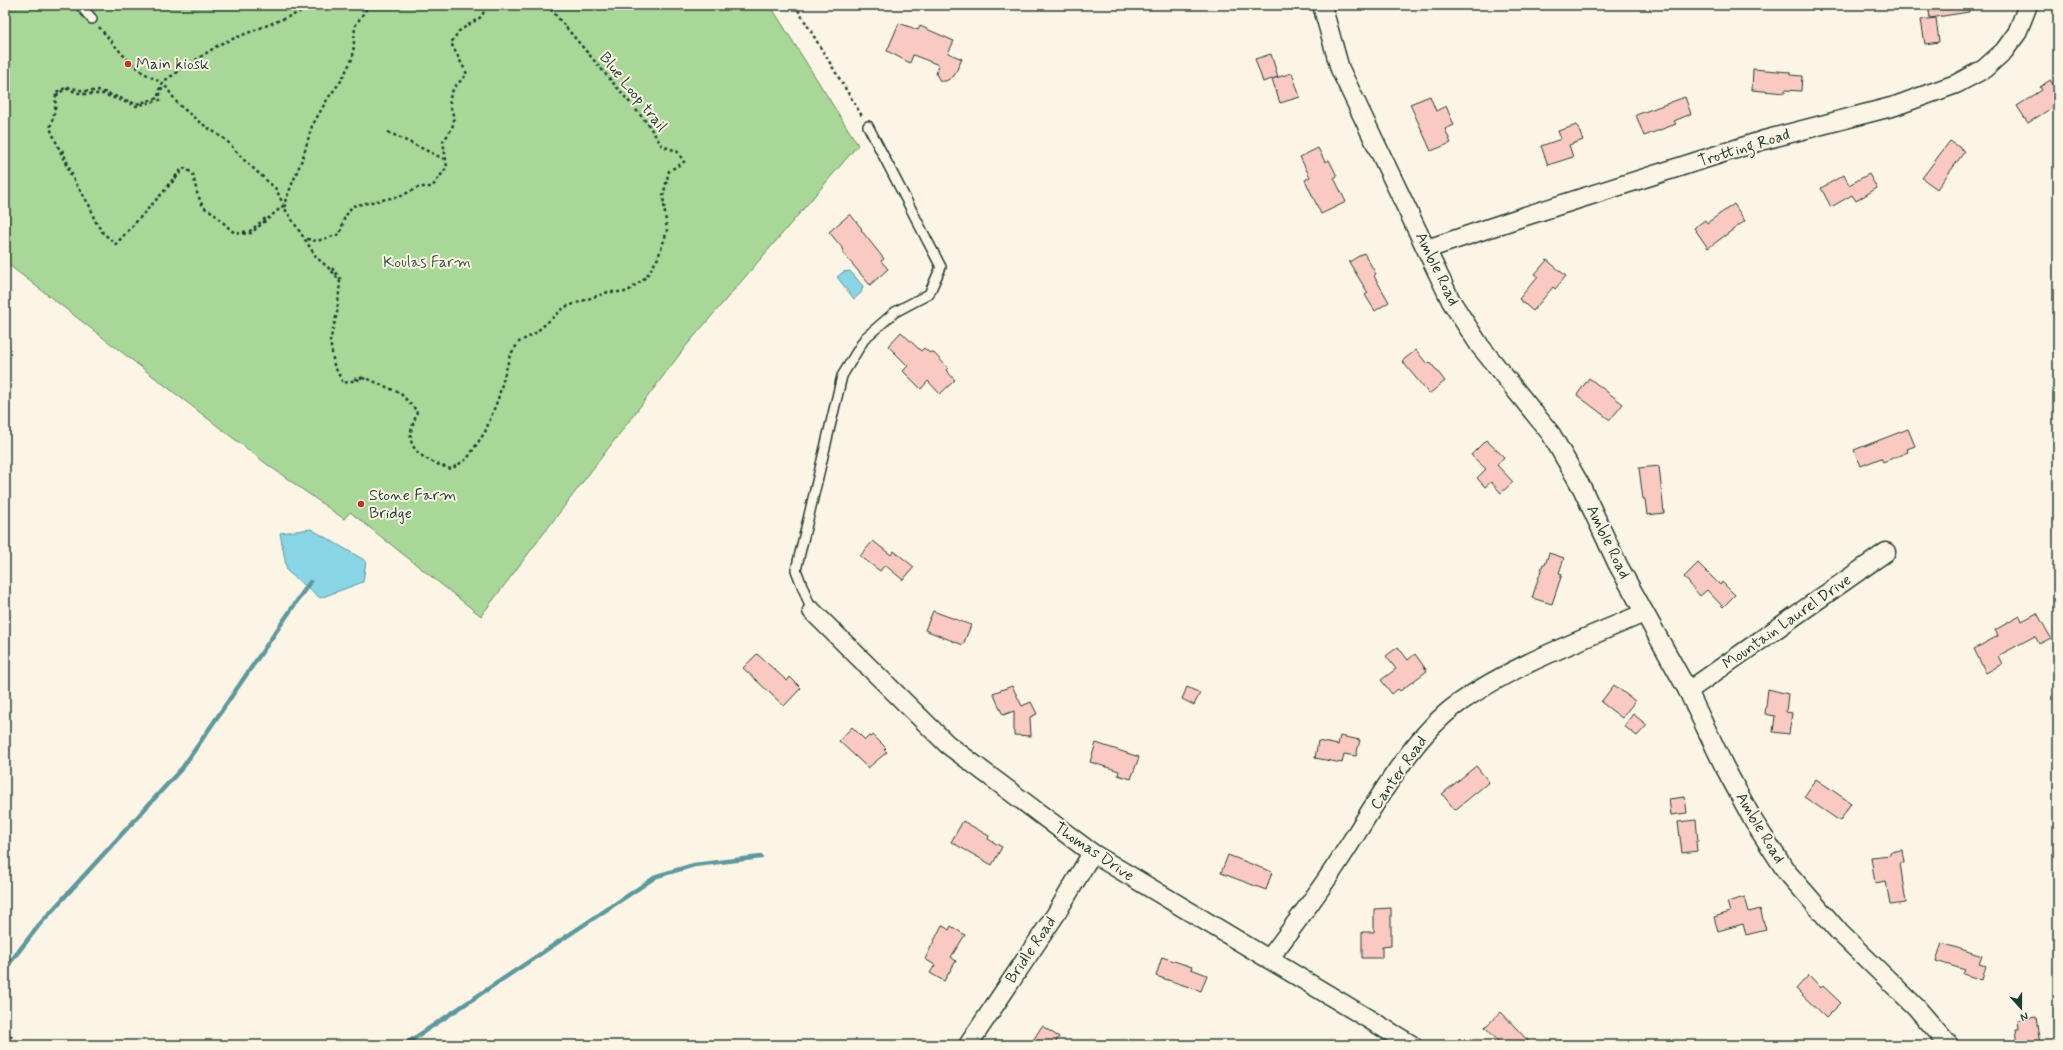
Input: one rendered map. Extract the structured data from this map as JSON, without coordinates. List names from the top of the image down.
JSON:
{
  "streets": {
    "street": [
      "Trotting Road",
      "Amble Road",
      "Mountain Laurel Drive",
      "Canter Road",
      "Thomas Drive",
      "Bridle Road"
    ],
    "path": ["Blue Loop trail"]
  },
  "crossings": [
    ["Trotting Road", "Amble Road"],
    ["Amble Road", "Mountain Laurel Drive"],
    ["Amble Road", "Canter Road"],
    ["Canter Road", "Thomas Drive"],
    ["Thomas Drive", "Bridle Road"]
  ],
  "parks": ["Koulas Farm"],
  "places": ["Main kiosk", "Stone Farm Bridge"],
  "north": "bottom"
}
